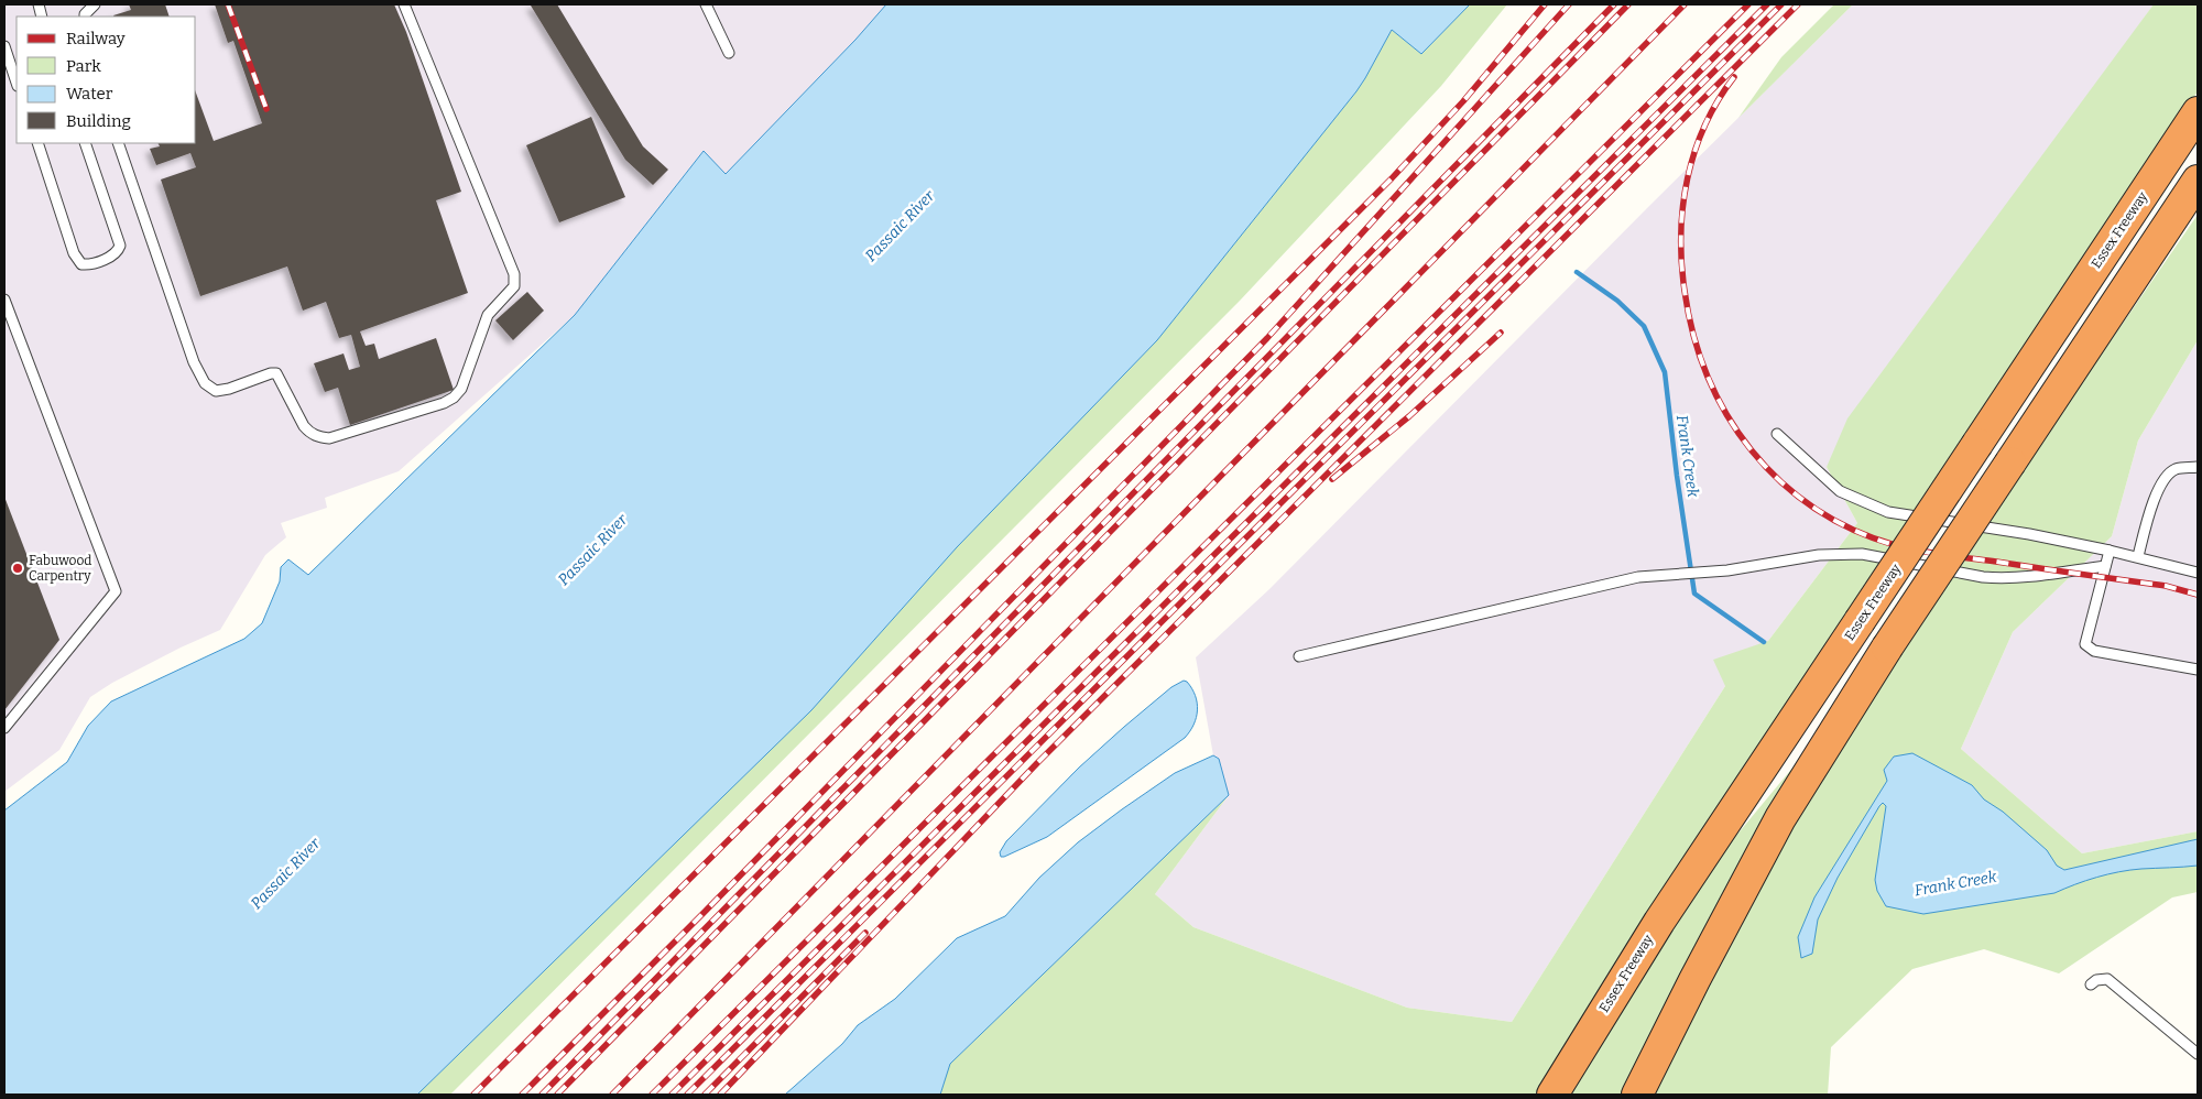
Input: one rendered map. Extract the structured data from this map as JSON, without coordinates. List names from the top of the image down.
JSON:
{
  "streets": {
    "highway": ["Essex Freeway"]
  },
  "water": ["Passaic River", "Frank Creek"],
  "places": ["Fabuwood Carpentry"],
  "legend": [
    "Railway",
    "Park",
    "Water",
    "Building"
  ]
}
